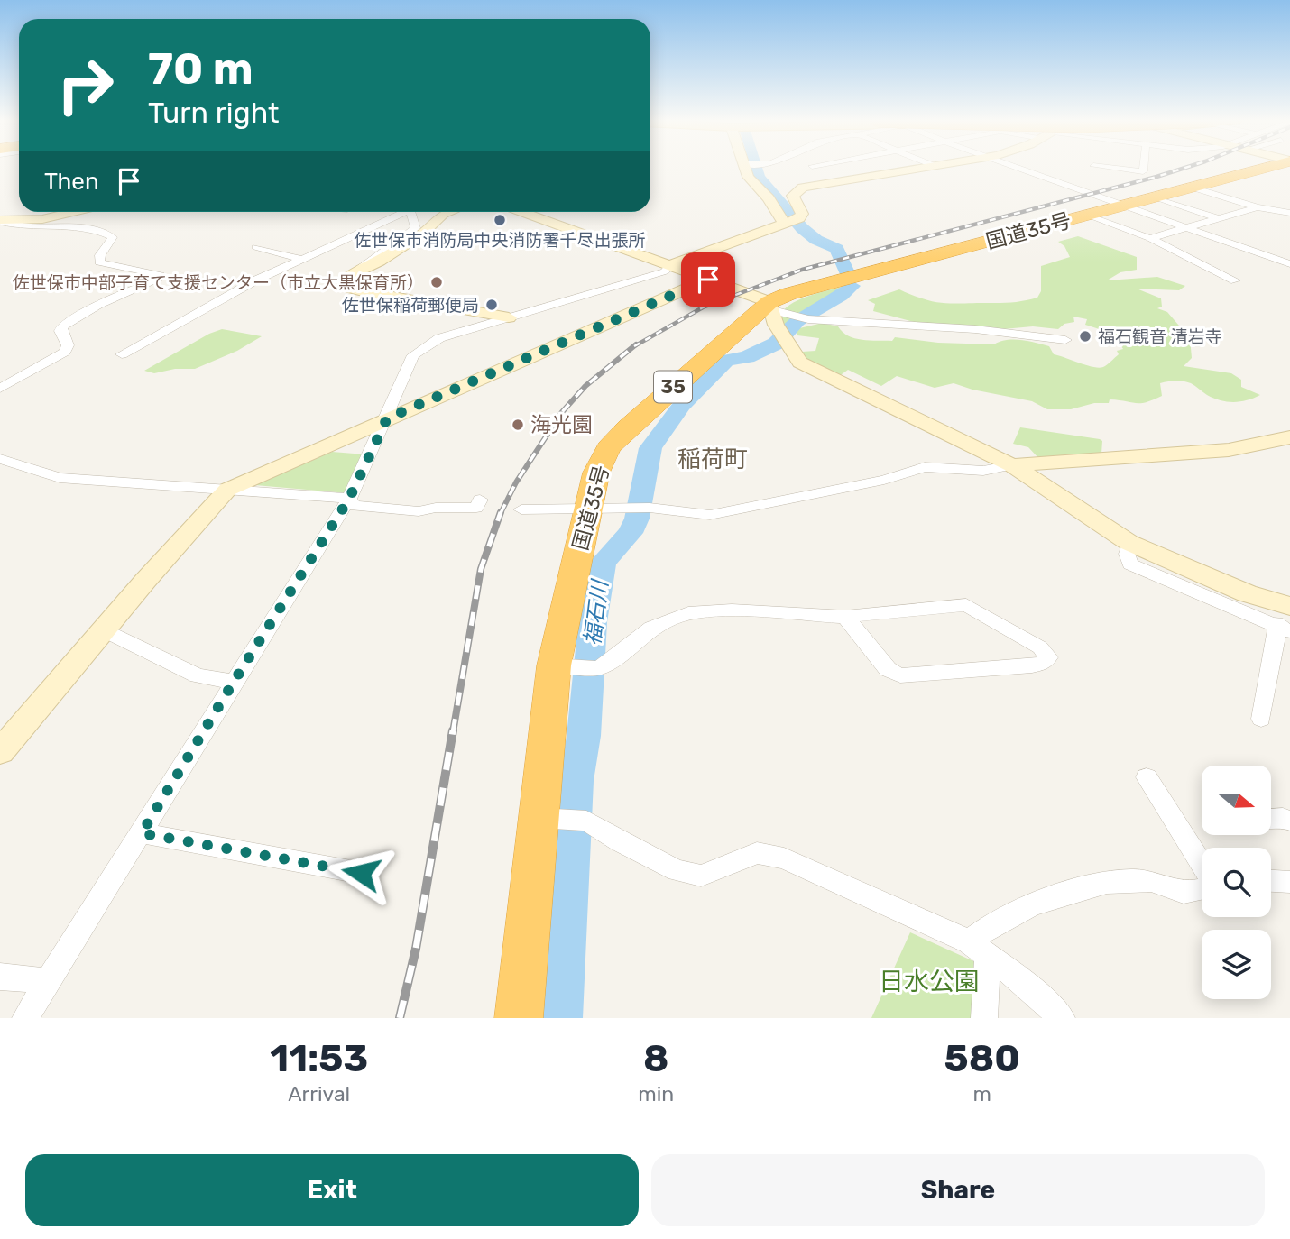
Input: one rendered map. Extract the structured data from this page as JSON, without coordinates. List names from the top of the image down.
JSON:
{
  "streets": {
    "highway": ["国道35号", "35"]
  },
  "districts": ["稲荷町"],
  "water": ["福石川"],
  "parks": ["日水公園"],
  "places": [
    "佐世保市消防局中央消防署千尽出張所",
    "佐世保市中部子育て支援センター（市立大黒保育所）",
    "佐世保稲荷郵便局",
    "福石観音 清岩寺",
    "海光園"
  ],
  "north": "right",
  "page": {
    "turn": ["70 m", "Turn right"],
    "then": "Then",
    "eta": [
      "11:53",
      "Arrival",
      "8",
      "min",
      "580",
      "m"
    ],
    "buttons": ["Exit", "Share"]
  }
}
